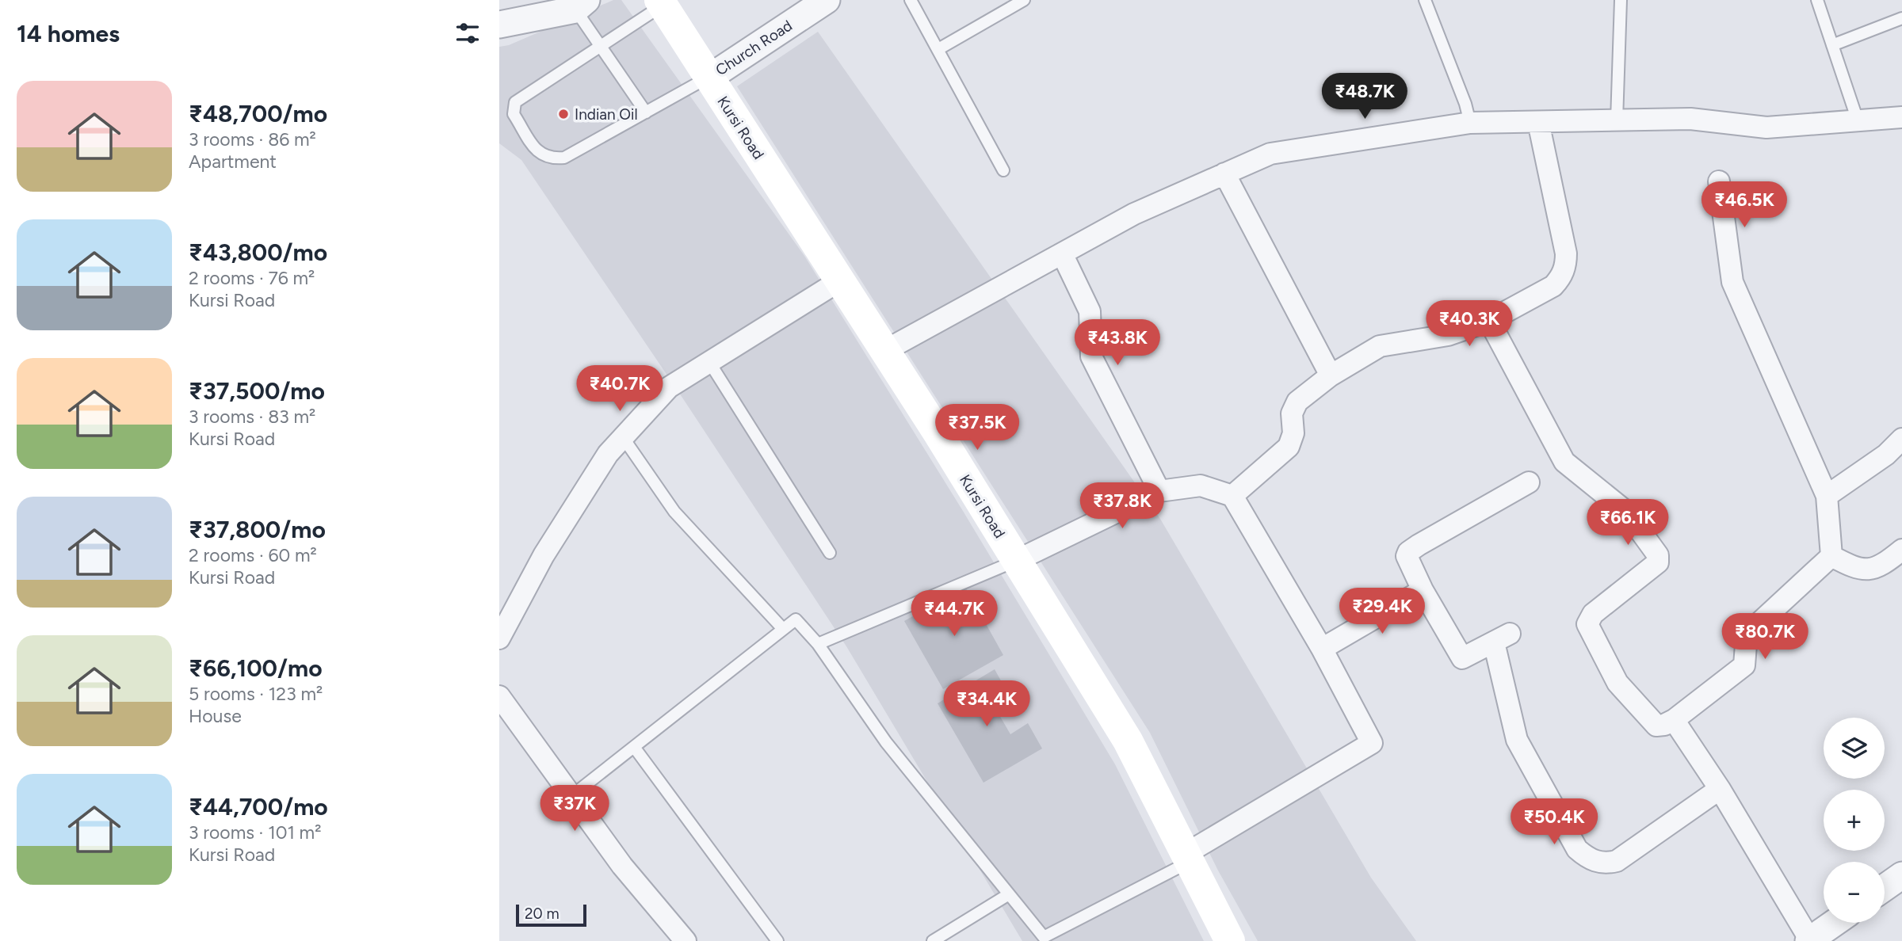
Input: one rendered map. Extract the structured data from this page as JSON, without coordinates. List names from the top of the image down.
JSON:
{
  "streets": {
    "main road": ["Kursi Road"],
    "street": ["Church Road"]
  },
  "crossings": [
    ["Church Road", "Kursi Road"]
  ],
  "places": ["Indian Oil"],
  "scale_bar": "20 m",
  "page": {
    "heading": "14 homes",
    "list": [
      {
        "name": "₹48,700/mo",
        "note": "3 rooms · 86 m² · Apartment"
      },
      {
        "name": "₹43,800/mo",
        "note": "2 rooms · 76 m² · Kursi Road"
      },
      {
        "name": "₹37,500/mo",
        "note": "3 rooms · 83 m² · Kursi Road"
      },
      {
        "name": "₹37,800/mo",
        "note": "2 rooms · 60 m² · Kursi Road"
      },
      {
        "name": "₹66,100/mo",
        "note": "5 rooms · 123 m² · House"
      },
      {
        "name": "₹44,700/mo",
        "note": "3 rooms · 101 m² · Kursi Road"
      }
    ],
    "price": [
      "₹48.7K",
      "₹46.5K",
      "₹40.3K",
      "₹43.8K",
      "₹40.7K",
      "₹37.5K",
      "₹37.8K",
      "₹66.1K",
      "₹29.4K",
      "₹44.7K",
      "₹80.7K",
      "₹34.4K",
      "₹37K",
      "₹50.4K"
    ],
    "map_buttons": ["+", "−"],
    "scale": "20 m"
  }
}
